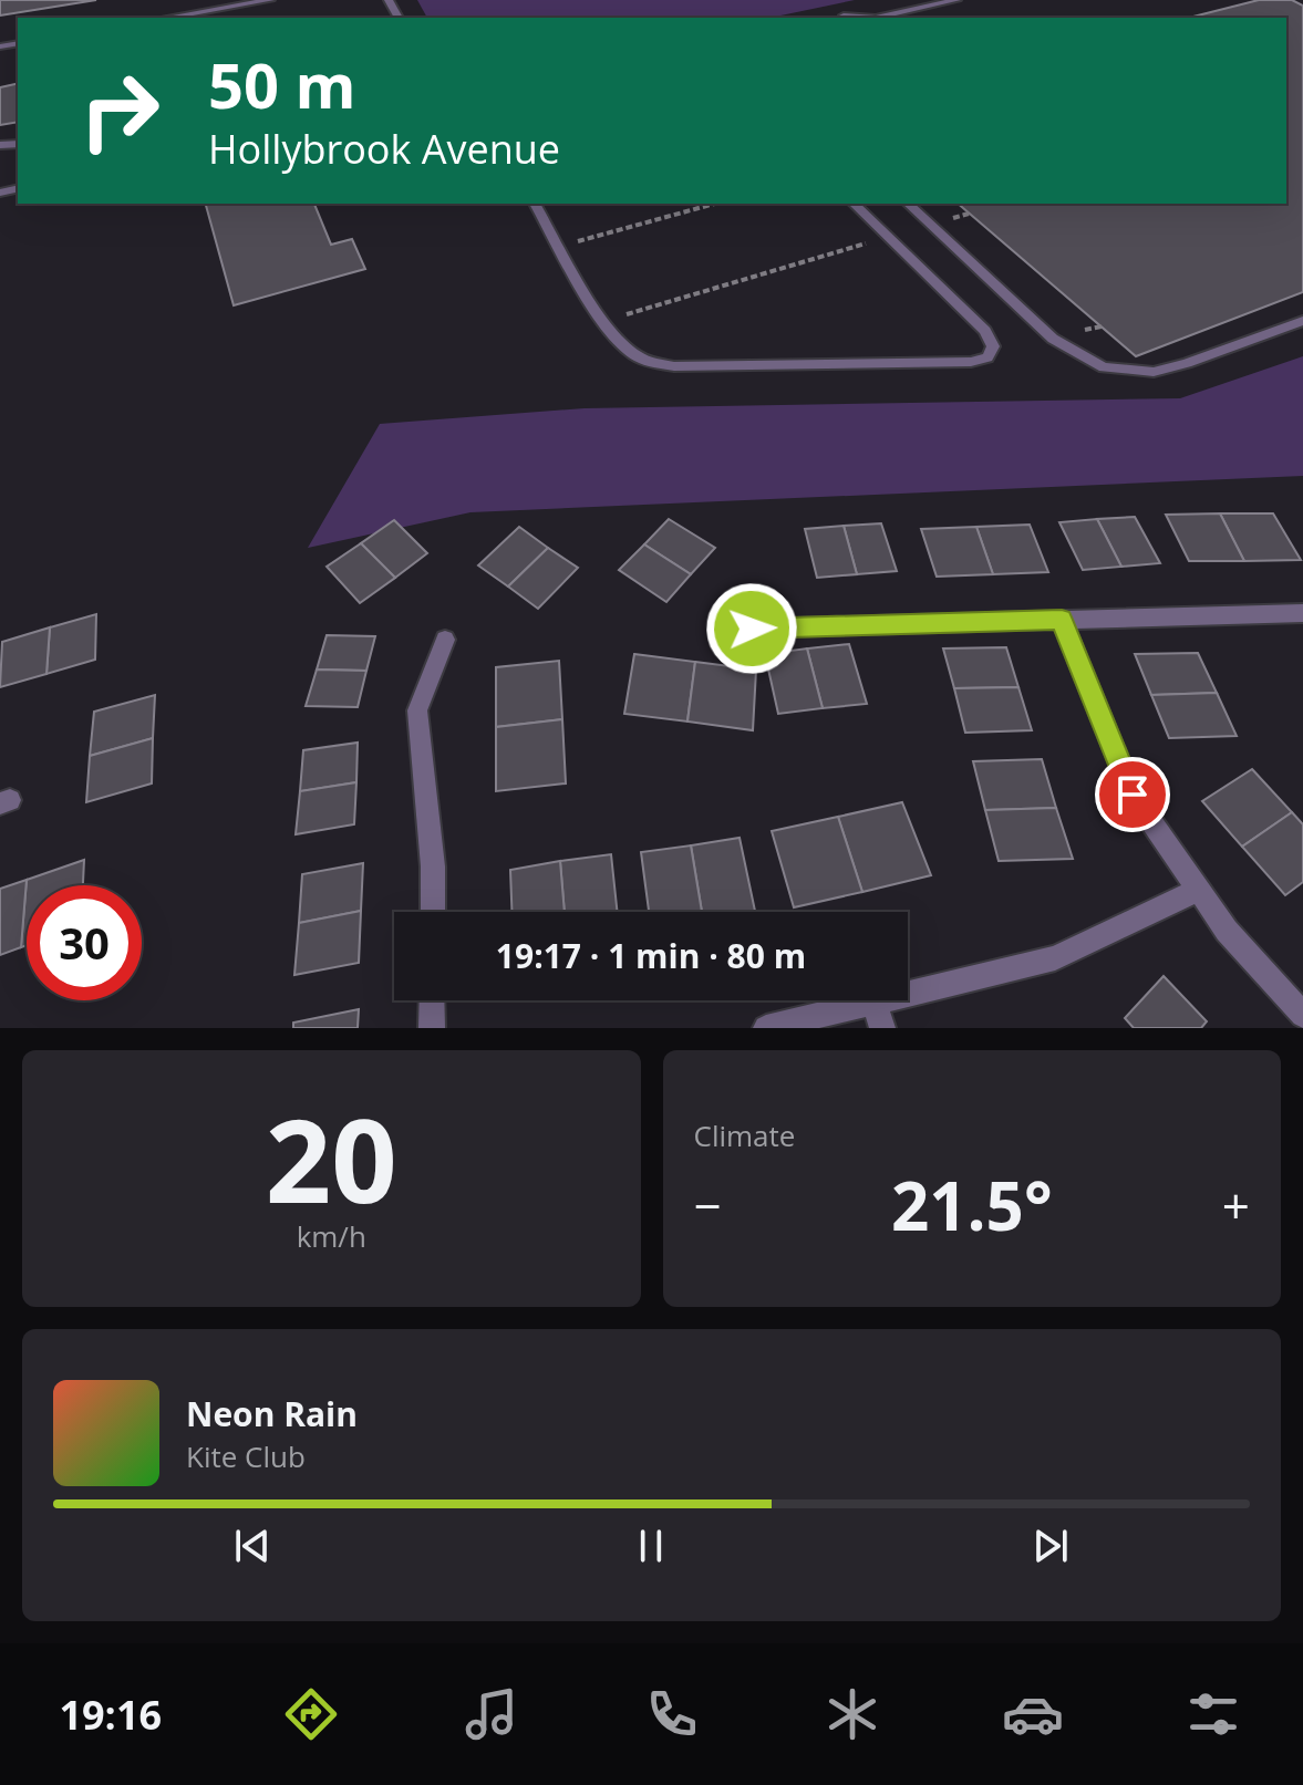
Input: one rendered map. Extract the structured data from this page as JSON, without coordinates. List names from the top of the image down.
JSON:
{
  "page": {
    "turn": ["50 m", "Hollybrook Avenue"],
    "limit": "30",
    "trip": "19:17 · 1 min · 80 m",
    "tile": [
      ["20", "km/h"],
      "Climate"
    ],
    "heat": ["−", "21.5°", "+"],
    "song": ["Neon Rain", "Kite Club"],
    "tabs": "19:16"
  }
}
